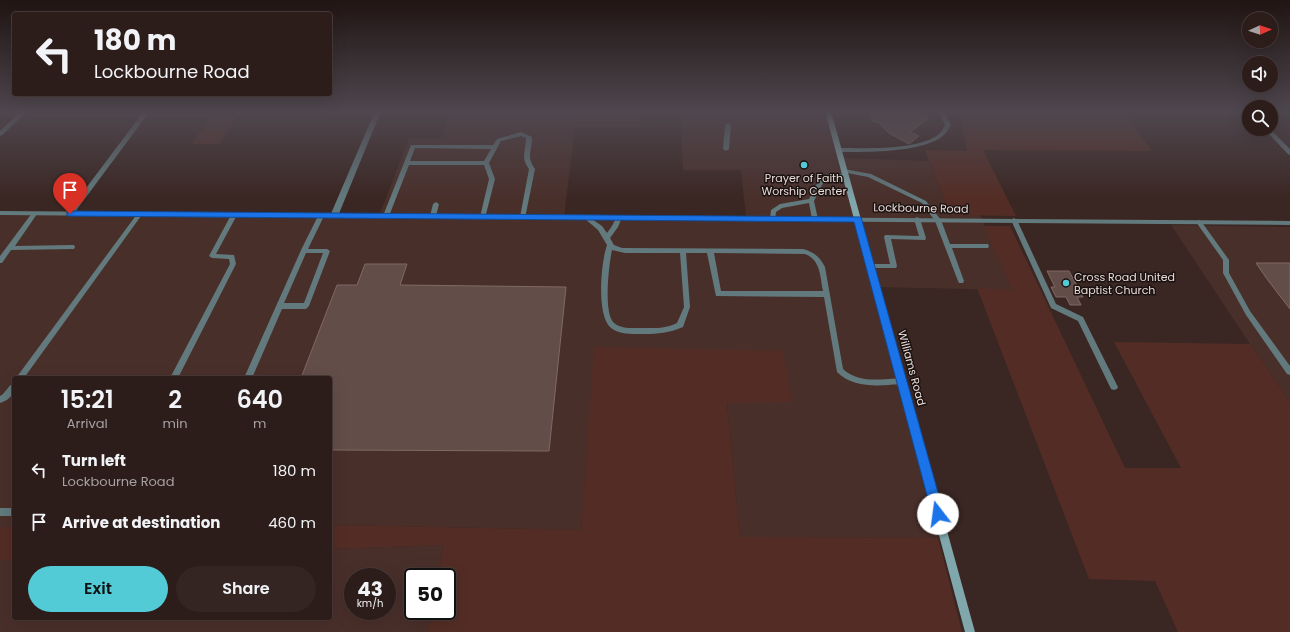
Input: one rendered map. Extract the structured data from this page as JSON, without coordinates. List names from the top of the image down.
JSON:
{
  "streets": {
    "main road": ["Williams Road"],
    "street": ["Lockbourne Road"]
  },
  "crossings": [
    ["Lockbourne Road", "Williams Road"]
  ],
  "places": ["Prayer of Faith Worship Center", "Cross Road United Baptist Church"],
  "north": "right",
  "page": {
    "turn": ["180 m", "Lockbourne Road"],
    "eta": [
      "15:21",
      "Arrival",
      "2",
      "min",
      "640",
      "m"
    ],
    "list": [
      {
        "name": "Turn left",
        "note": "Lockbourne Road",
        "value": "180 m"
      },
      {
        "name": "Arrive at destination",
        "value": "460 m"
      }
    ],
    "buttons": ["Exit", "Share"],
    "speed": "43 km/h",
    "limit": "50"
  }
}
